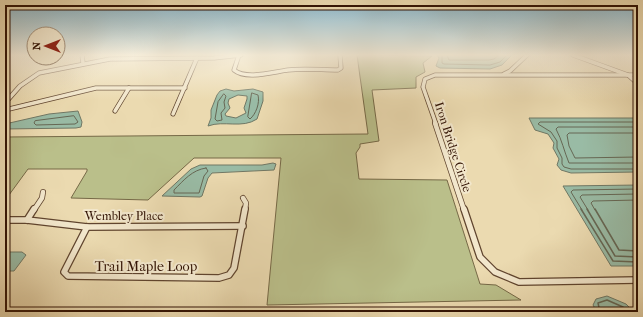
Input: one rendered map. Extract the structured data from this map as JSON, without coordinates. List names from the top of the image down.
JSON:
{
  "streets": {
    "street": ["Iron Bridge Circle", "Wembley Place", "Trail Maple Loop"]
  },
  "crossings": [
    ["Wembley Place", "Trail Maple Loop"]
  ],
  "north": "left"
}
